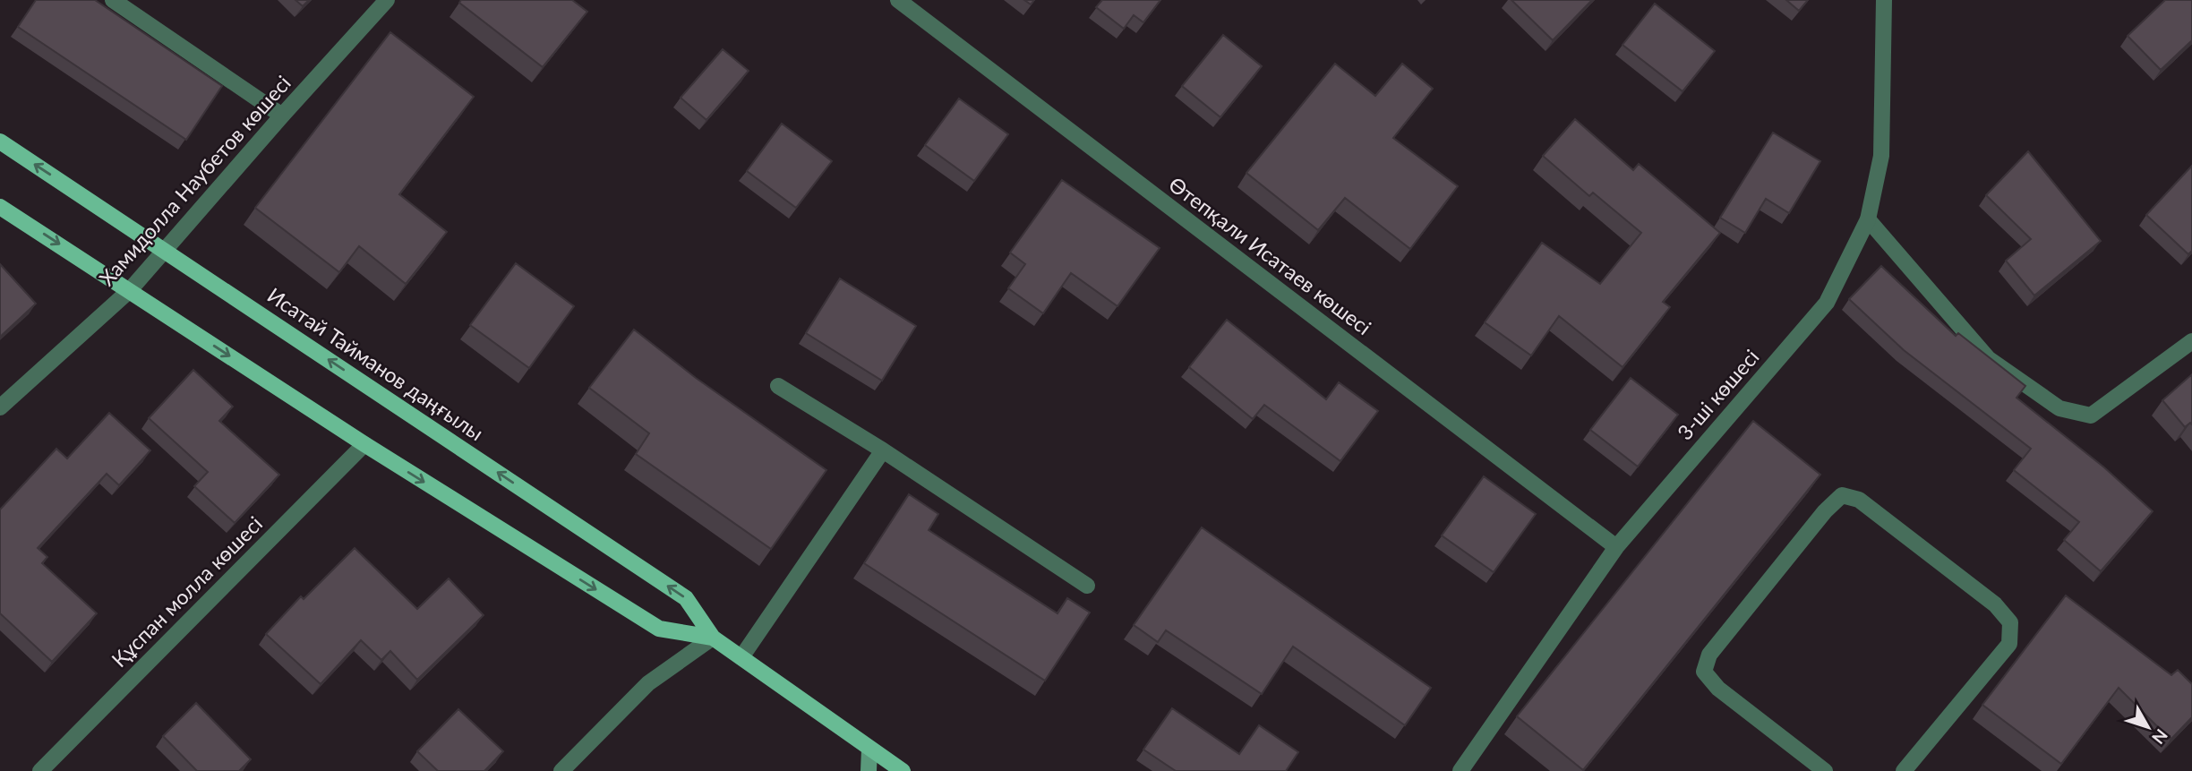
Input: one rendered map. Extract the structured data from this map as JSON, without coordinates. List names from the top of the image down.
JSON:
{
  "streets": {
    "main road": ["Исатай Тайманов даңғылы"],
    "street": [
      "Хамидолла Наубетов көшесі",
      "Өтепқали Исатаев көшесі",
      "3-ші көшесі",
      "Құспан молла көшесі"
    ]
  },
  "crossings": [
    ["Хамидолла Наубетов көшесі", "Исатай Тайманов даңғылы"],
    ["Өтепқали Исатаев көшесі", "3-ші көшесі"],
    ["Исатай Тайманов даңғылы", "Құспан молла көшесі"]
  ],
  "north": "bottom right"
}
